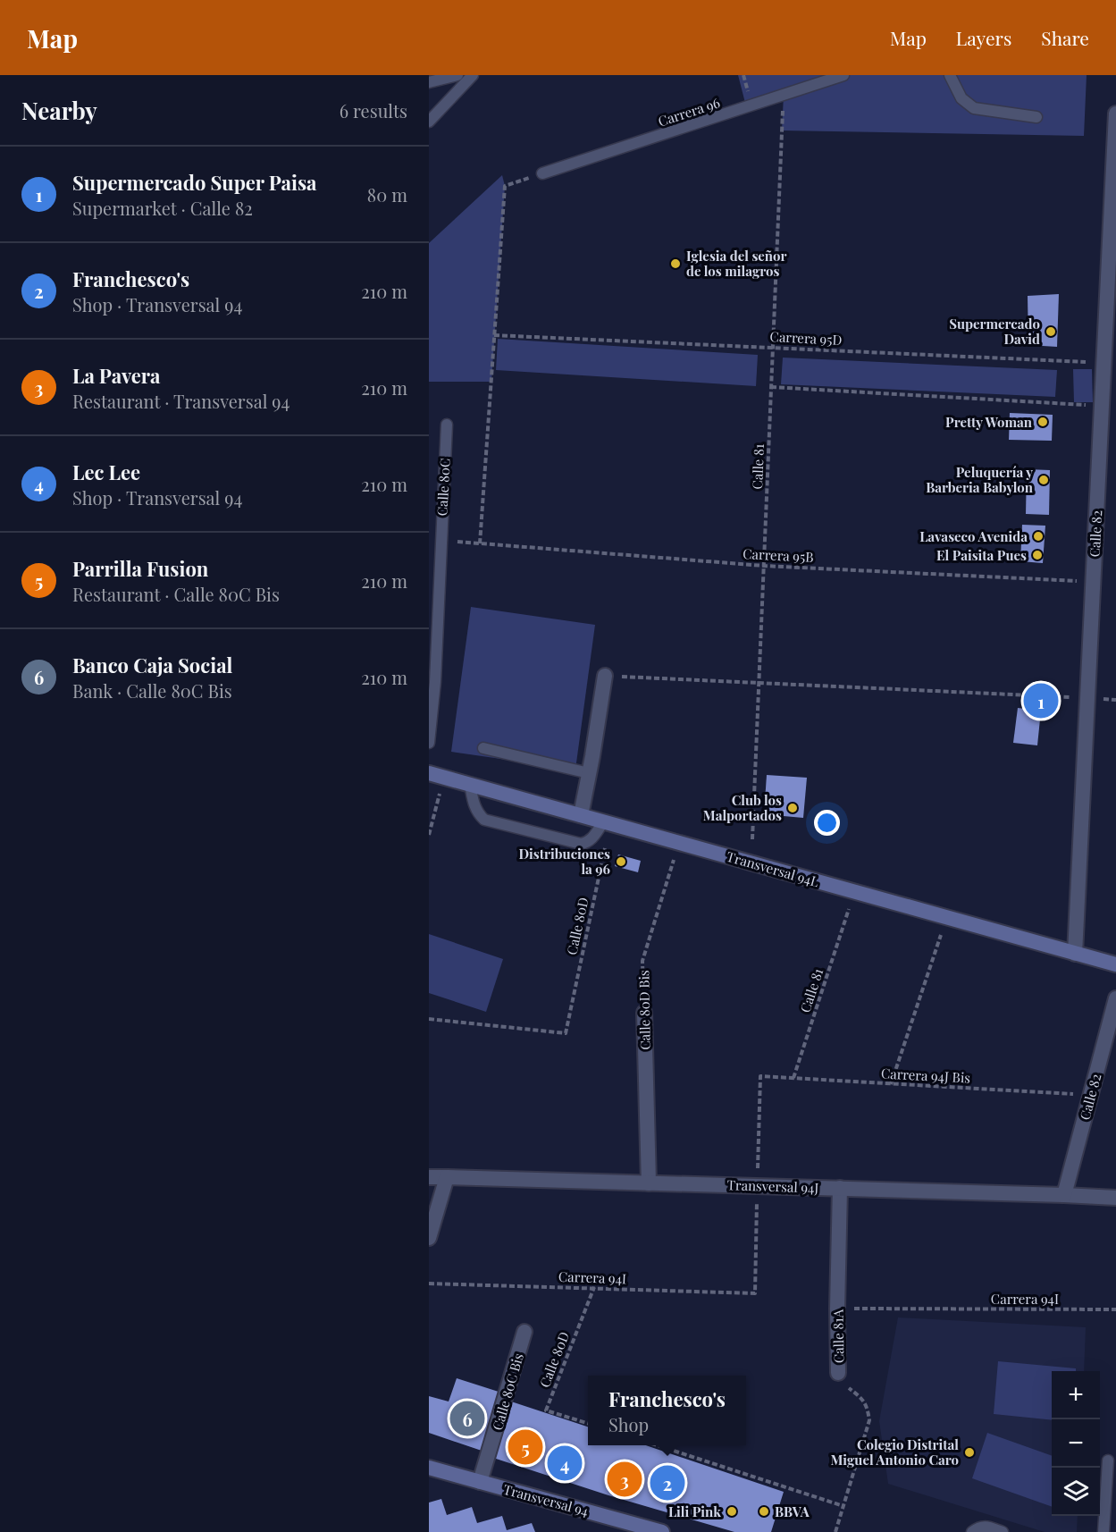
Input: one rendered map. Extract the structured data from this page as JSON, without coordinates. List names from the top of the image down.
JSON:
{
  "streets": {
    "main road": ["Transversal 94L", "Transversal 94"],
    "street": [
      "Calle 82",
      "Calle 80D Bis",
      "Transversal 94J",
      "Calle 81A",
      "Calle 80C Bis"
    ],
    "lane": ["Carrera 96", "Calle 80C"],
    "path": [
      "Carrera 95D",
      "Calle 81",
      "Carrera 95B",
      "Calle 80D",
      "Carrera 94J Bis",
      "Carrera 94I"
    ]
  },
  "crossings": [
    ["Carrera 96", "Calle 81"],
    ["Carrera 95D", "Calle 81"],
    ["Carrera 95D", "Calle 82"],
    ["Calle 81", "Carrera 95B"],
    ["Calle 81", "Carrera 94J Bis"],
    ["Calle 80C", "Carrera 95B"],
    ["Calle 82", "Carrera 95B"],
    ["Calle 82", "Transversal 94L"],
    ["Calle 82", "Carrera 94J Bis"],
    ["Calle 82", "Transversal 94J"],
    ["Transversal 94L", "Calle 80D"],
    ["Transversal 94L", "Calle 80D Bis"],
    ["Calle 80D", "Carrera 94I"],
    ["Calle 80D Bis", "Transversal 94J"],
    ["Transversal 94J", "Calle 81A"],
    ["Carrera 94I", "Calle 81A"],
    ["Calle 80C Bis", "Transversal 94"]
  ],
  "places": [
    "Iglesia del señor de los milagros",
    "Supermercado David",
    "Pretty Woman",
    "Peluquería y Barberia Babylon",
    "Lavaseco Avenida",
    "El Paisita Pues",
    "Club los Malportados",
    "Distribuciones la 96",
    "Colegio Distrital Miguel Antonio Caro",
    "Lili Pink",
    "BBVA"
  ],
  "page": {
    "header": "Map",
    "nav": ["Map", "Layers", "Share"],
    "heading": ["Nearby", "6 results"],
    "list": [
      {
        "mark": "1",
        "name": "Supermercado Super Paisa",
        "note": "Supermarket · Calle 82",
        "value": "80 m"
      },
      {
        "mark": "2",
        "name": "Franchesco's",
        "note": "Shop · Transversal 94",
        "value": "210 m"
      },
      {
        "mark": "3",
        "name": "La Pavera",
        "note": "Restaurant · Transversal 94",
        "value": "210 m"
      },
      {
        "mark": "4",
        "name": "Lec Lee",
        "note": "Shop · Transversal 94",
        "value": "210 m"
      },
      {
        "mark": "5",
        "name": "Parrilla Fusion",
        "note": "Restaurant · Calle 80C Bis",
        "value": "210 m"
      },
      {
        "mark": "6",
        "name": "Banco Caja Social",
        "note": "Bank · Calle 80C Bis",
        "value": "210 m"
      }
    ],
    "pins": [
      "1",
      "6",
      "5",
      "4",
      "3",
      "2"
    ],
    "map_buttons": ["+", "−"],
    "popup": ["Franchesco's", "Shop"]
  }
}
